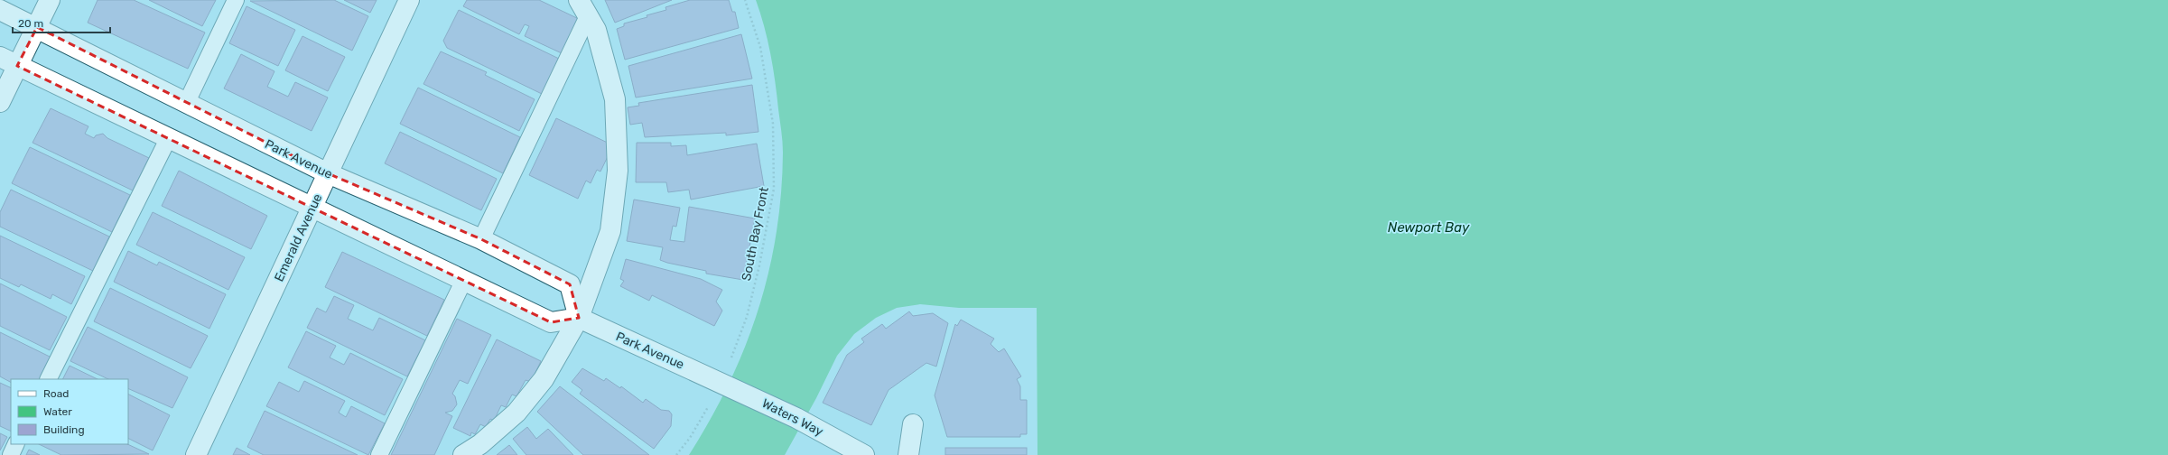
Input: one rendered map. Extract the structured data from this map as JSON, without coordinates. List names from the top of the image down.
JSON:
{
  "streets": {
    "street": ["Park Avenue", "Emerald Avenue", "Waters Way"],
    "path": ["South Bay Front"]
  },
  "crossings": [
    ["Park Avenue", "South Bay Front"],
    ["Park Avenue", "Emerald Avenue"],
    ["Park Avenue", "Waters Way"],
    ["South Bay Front", "Waters Way"]
  ],
  "water": ["Newport Bay"],
  "legend": ["Road", "Water", "Building"],
  "scale_bar": "20 m"
}
